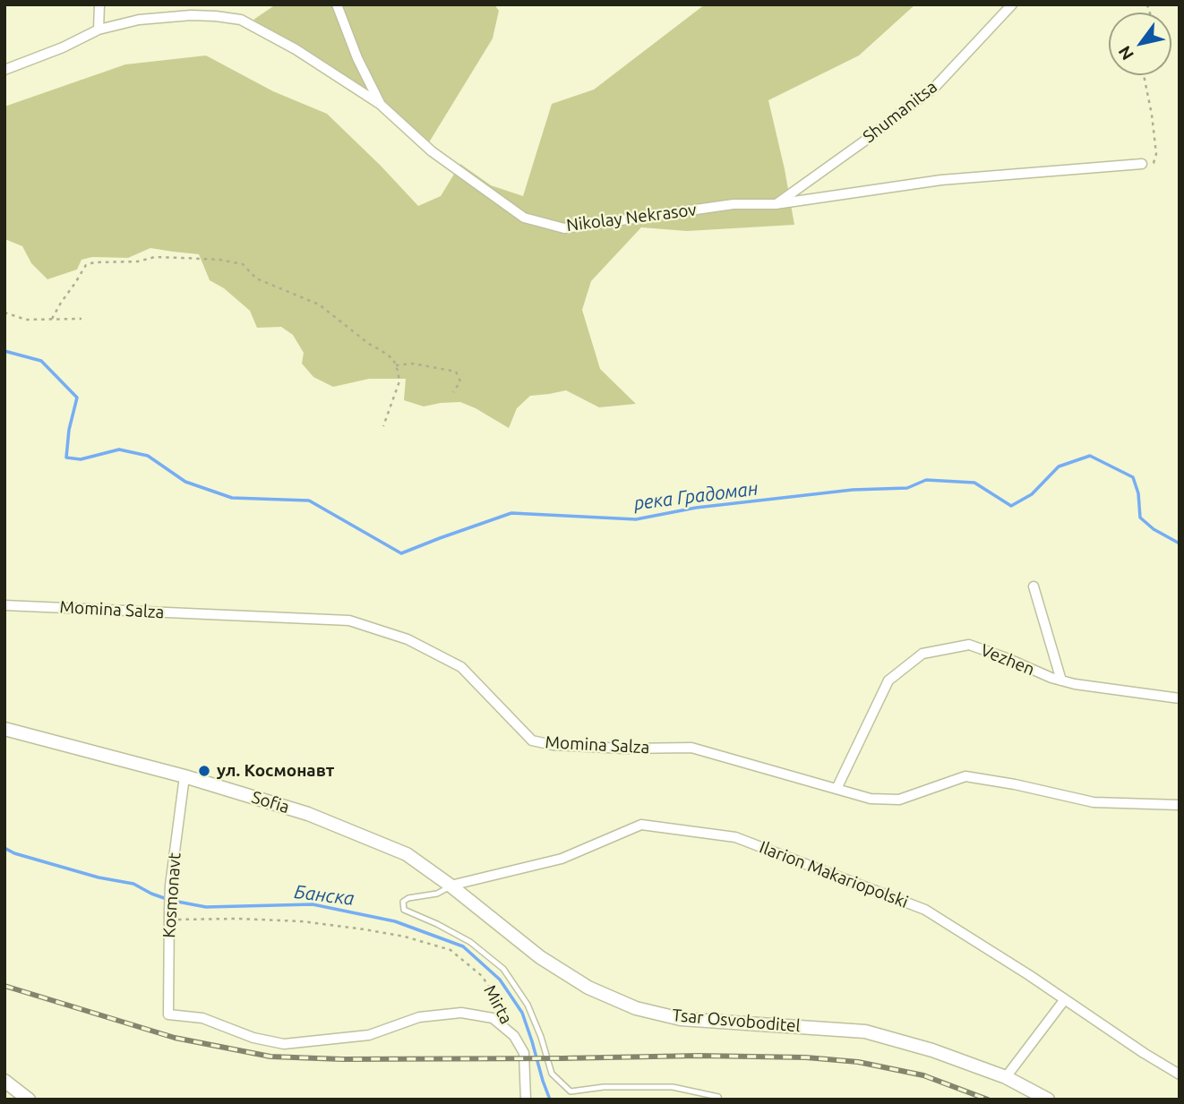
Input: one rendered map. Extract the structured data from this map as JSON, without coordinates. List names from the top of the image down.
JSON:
{
  "streets": {
    "street": [
      "Shumanitsa",
      "Nikolay Nekrasov",
      "Momina Salza",
      "Vezhen",
      "Sofia",
      "Ilarion Makariopolski",
      "Kosmonavt",
      "Mirta",
      "Tsar Osvoboditel"
    ]
  },
  "crossings": [
    ["Shumanitsa", "Nikolay Nekrasov"],
    ["Momina Salza", "Vezhen"],
    ["Sofia", "Ilarion Makariopolski"],
    ["Sofia", "Kosmonavt"],
    ["Sofia", "Tsar Osvoboditel"],
    ["Ilarion Makariopolski", "Tsar Osvoboditel"],
    ["Kosmonavt", "Mirta"]
  ],
  "water": ["река Градоман", "Банска"],
  "places": ["ул. Космонавт"],
  "north": "bottom left"
}
